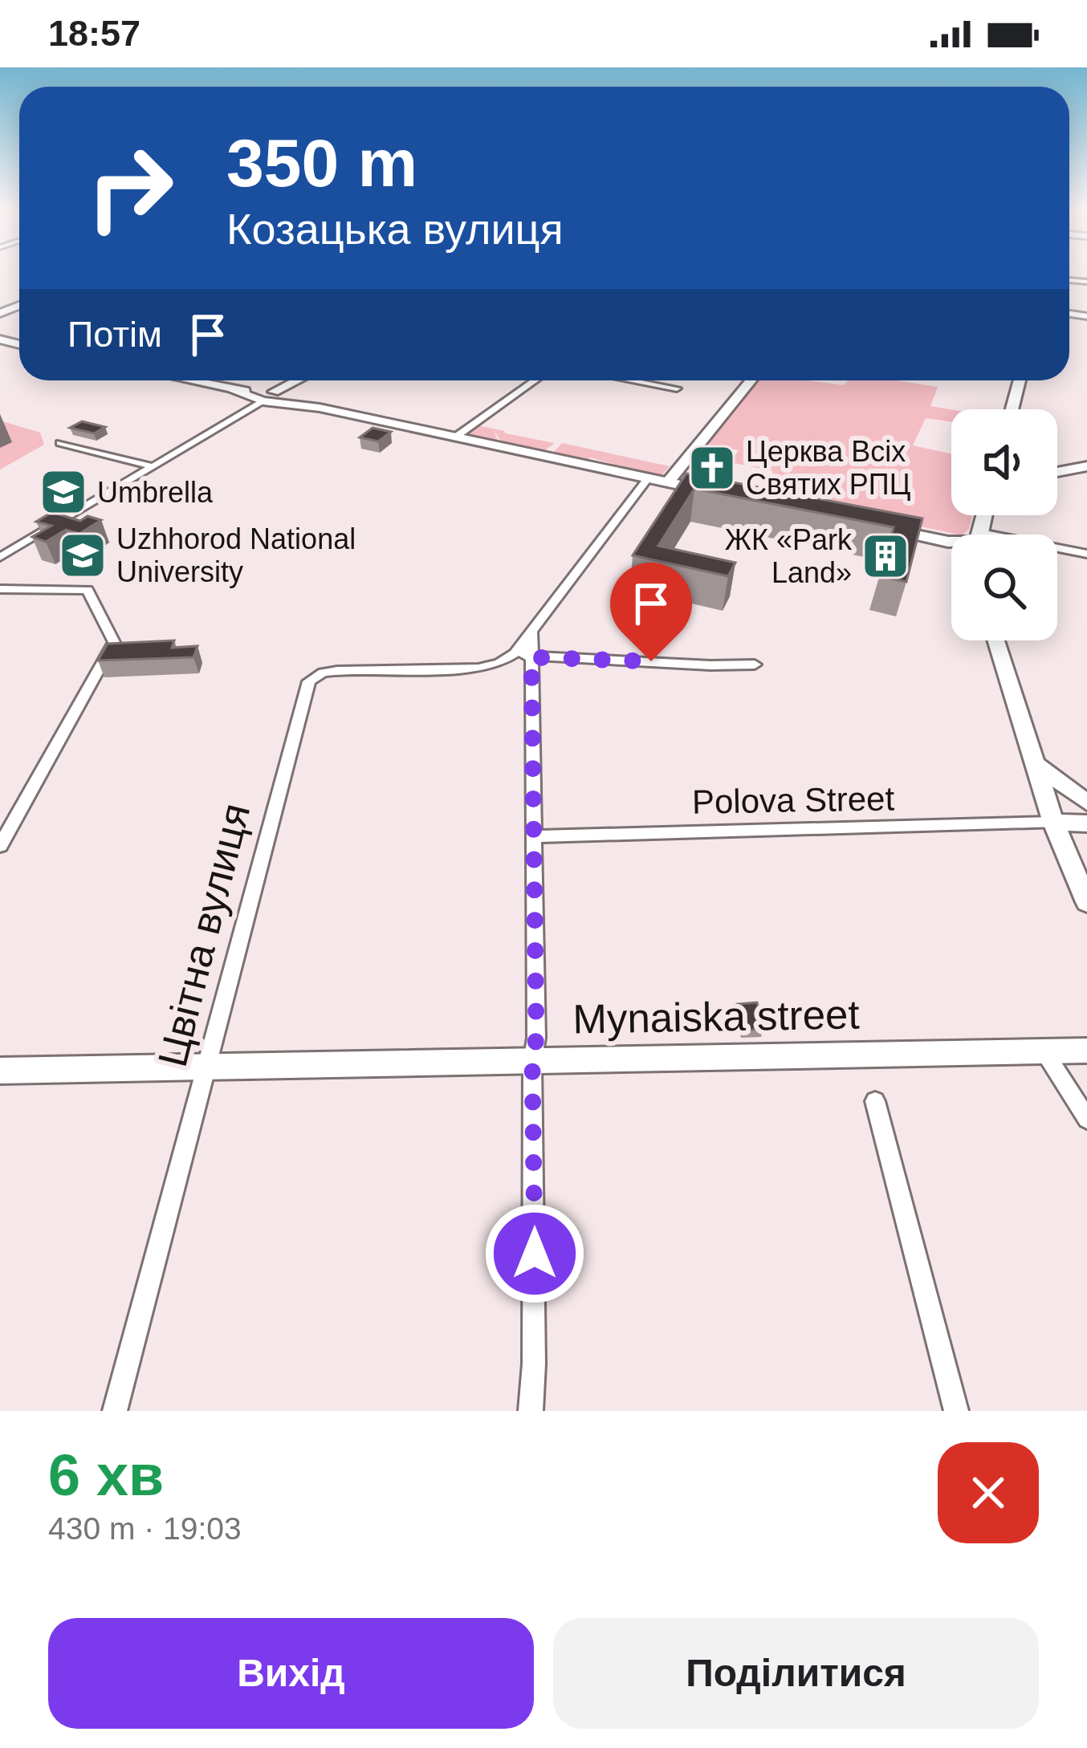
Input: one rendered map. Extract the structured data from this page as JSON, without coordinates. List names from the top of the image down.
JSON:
{
  "streets": {
    "street": ["Polova Street", "Цвітна вулиця", "Mynaiska street"]
  },
  "crossings": [
    ["Цвітна вулиця", "Mynaiska street"]
  ],
  "places": {
    "church": ["Церква Всіх Святих РПЦ"],
    "school or university": ["Umbrella", "Uzhhorod National University"],
    "building": ["ЖК «Park Land»"]
  },
  "page": {
    "status": "18:57",
    "turn": ["350 m", "Козацька вулиця"],
    "then": "Потім",
    "heading": ["6 хв", "430 m · 19:03"],
    "buttons": ["Вихід", "Поділитися"]
  }
}
